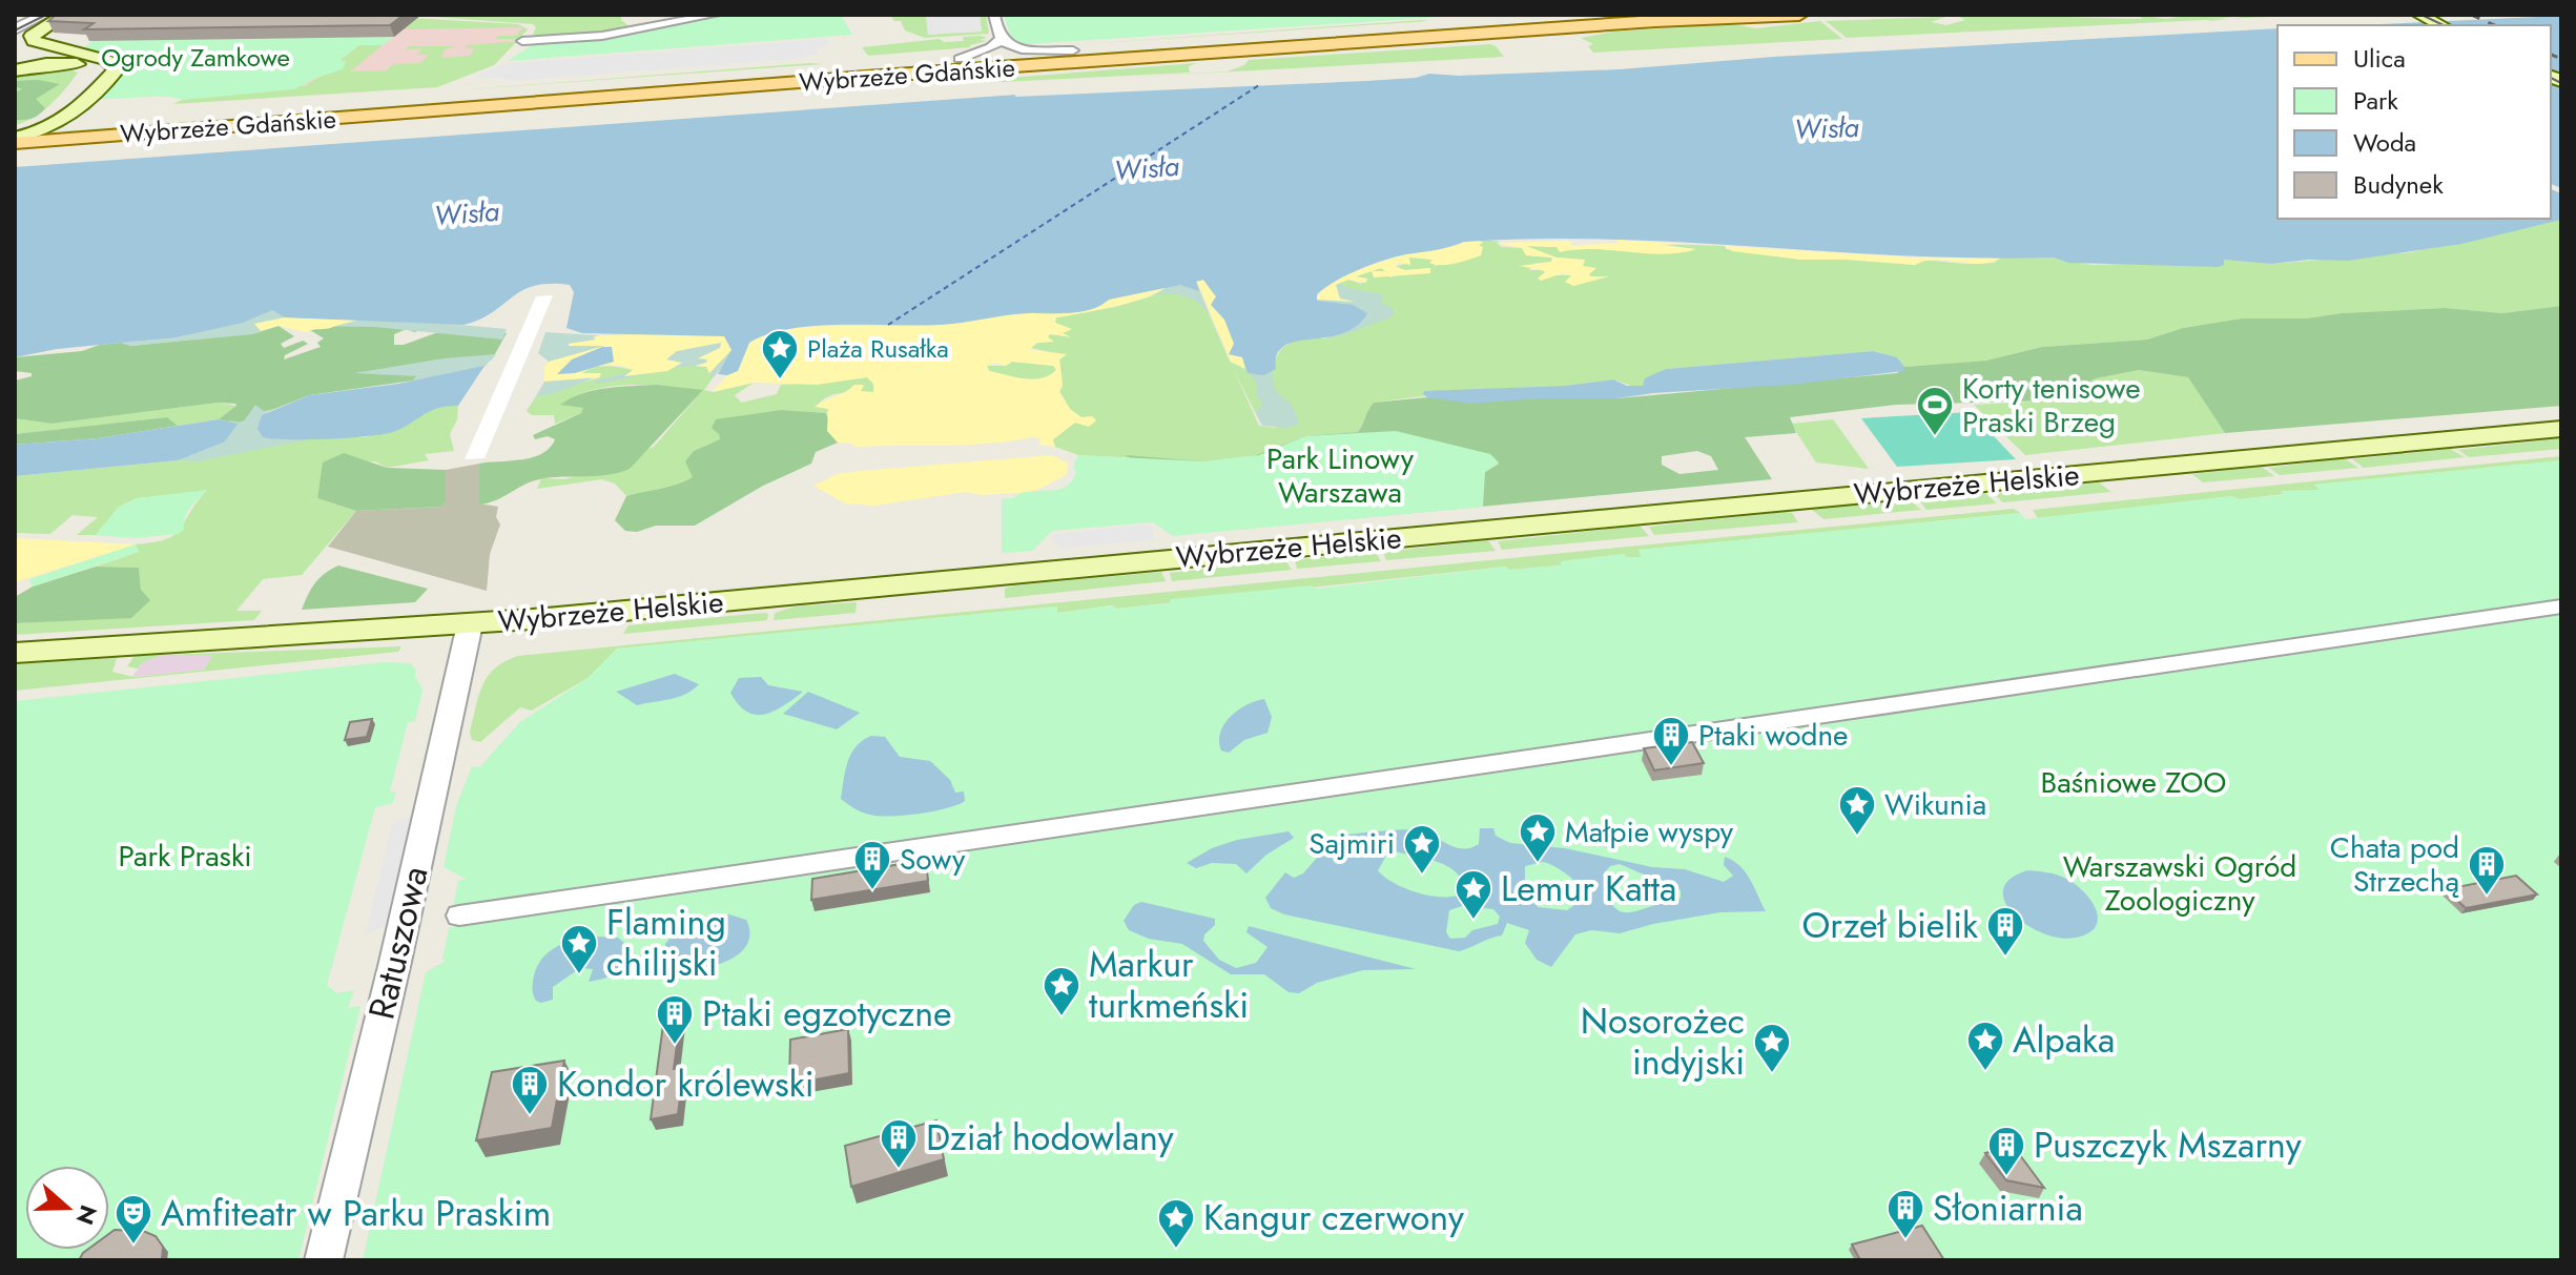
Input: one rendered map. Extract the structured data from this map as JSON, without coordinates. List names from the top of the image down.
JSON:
{
  "streets": {
    "main road": ["Wybrzeże Gdańskie", "Wybrzeże Helskie"],
    "street": ["Ratuszowa"]
  },
  "crossings": [
    ["Wybrzeże Helskie", "Ratuszowa"]
  ],
  "water": ["Wisła"],
  "parks": [
    "Ogrody Zamkowe",
    "Park Linowy Warszawa",
    "Baśniowe ZOO",
    "Park Praski",
    "Warszawski Ogród Zoologiczny"
  ],
  "places": {
    "place": [
      "Plaża Rusałka",
      "Wikunia",
      "Małpie wyspy",
      "Sajmiri",
      "Lemur Katta",
      "Flaming chilijski",
      "Markur turkmeński",
      "Alpaka",
      "Nosorożec indyjski",
      "Kangur czerwony"
    ],
    "sports": ["Korty tenisowe Praski Brzeg"],
    "building": [
      "Ptaki wodne",
      "Sowy",
      "Chata pod Strzechą",
      "Orzeł bielik",
      "Ptaki egzotyczne",
      "Kondor królewski",
      "Dział hodowlany",
      "Puszczyk Mszarny",
      "Słoniarnia"
    ],
    "theatre": ["Amfiteatr w Parku Praskim"]
  },
  "legend": [
    "Ulica",
    "Park",
    "Woda",
    "Budynek"
  ],
  "north": "right"
}
